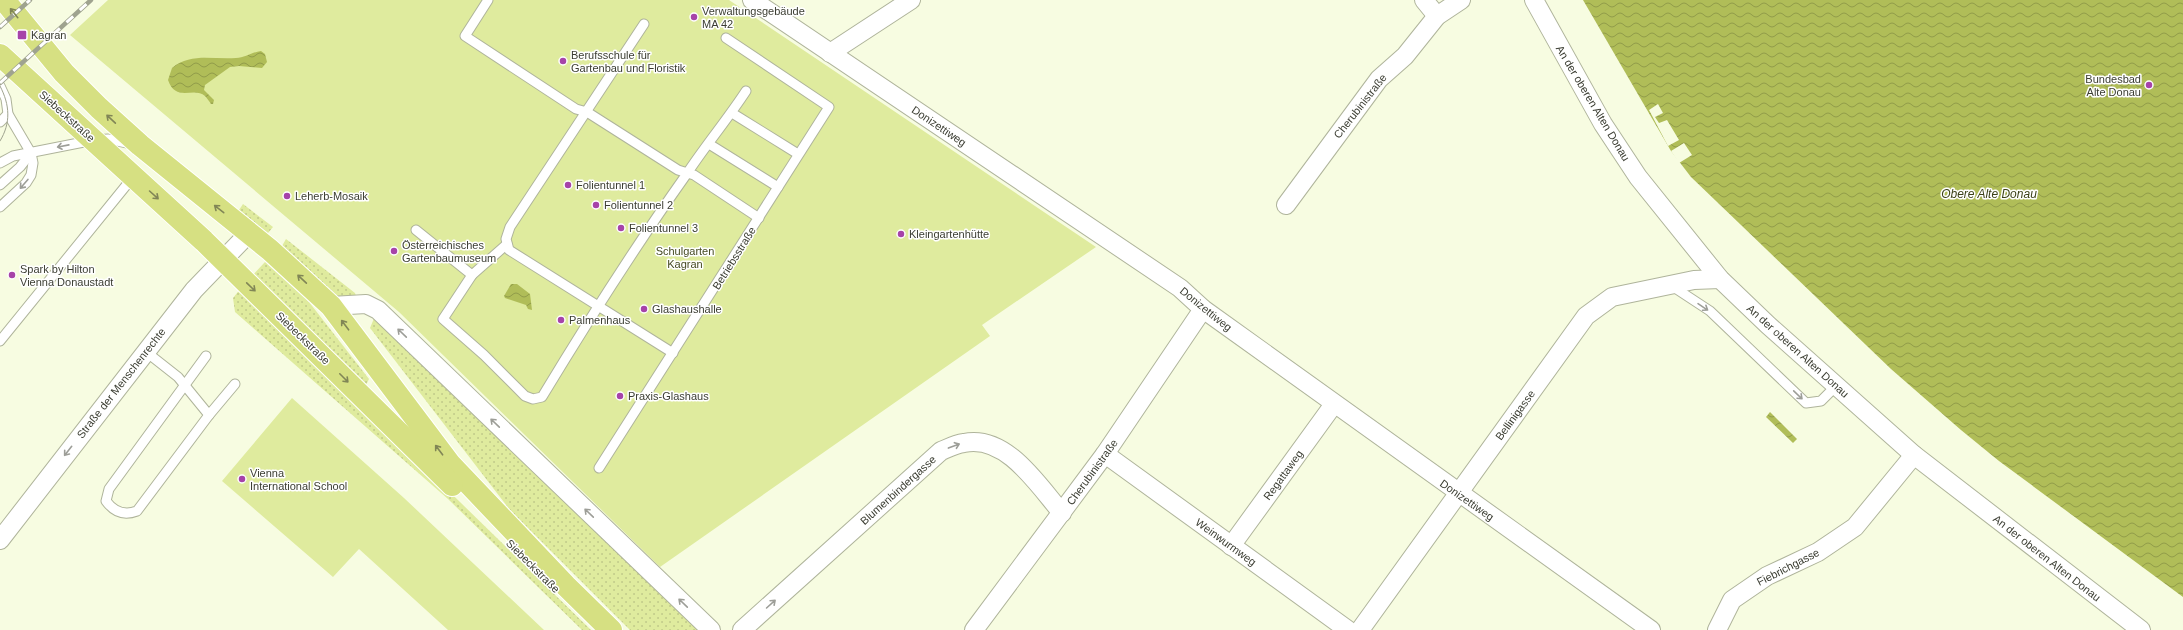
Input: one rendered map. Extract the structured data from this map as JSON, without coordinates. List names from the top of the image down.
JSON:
{
  "streets": {
    "main road": ["Siebeckstraße"],
    "street": [
      "An der oberen Alten Donau",
      "Cherubinistraße",
      "Donizettiweg",
      "Straße der Menschenrechte",
      "Bellinigasse",
      "Regattaweg",
      "Blumenbindergasse",
      "Weinwurmweg",
      "Fiebrichgasse"
    ],
    "lane": ["Betriebsstraße"]
  },
  "crossings": [
    ["An der oberen Alten Donau", "Bellinigasse"],
    ["An der oberen Alten Donau", "Fiebrichgasse"],
    ["Cherubinistraße", "Donizettiweg"],
    ["Cherubinistraße", "Blumenbindergasse"],
    ["Cherubinistraße", "Weinwurmweg"],
    ["Siebeckstraße", "Straße der Menschenrechte"],
    ["Donizettiweg", "Bellinigasse"],
    ["Donizettiweg", "Regattaweg"],
    ["Regattaweg", "Weinwurmweg"]
  ],
  "one_way": ["Straße der Menschenrechte", "Blumenbindergasse"],
  "water": ["Obere Alte Donau"],
  "parks": ["Schulgarten Kagran"],
  "places": {
    "other": [
      "Verwaltungsgebäude MA 42",
      "Berufsschule für Gartenbau und Floristik",
      "Bundesbad Alte Donau",
      "Folientunnel 1",
      "Leherb-Mosaik",
      "Folientunnel 2",
      "Folientunnel 3",
      "Kleingartenhütte",
      "Österreichisches Gartenbaumuseum",
      "Spark by Hilton Vienna Donaustadt",
      "Glashaushalle",
      "Palmenhaus",
      "Praxis-Glashaus",
      "Vienna International School"
    ],
    "transit": ["Kagran"]
  }
}
